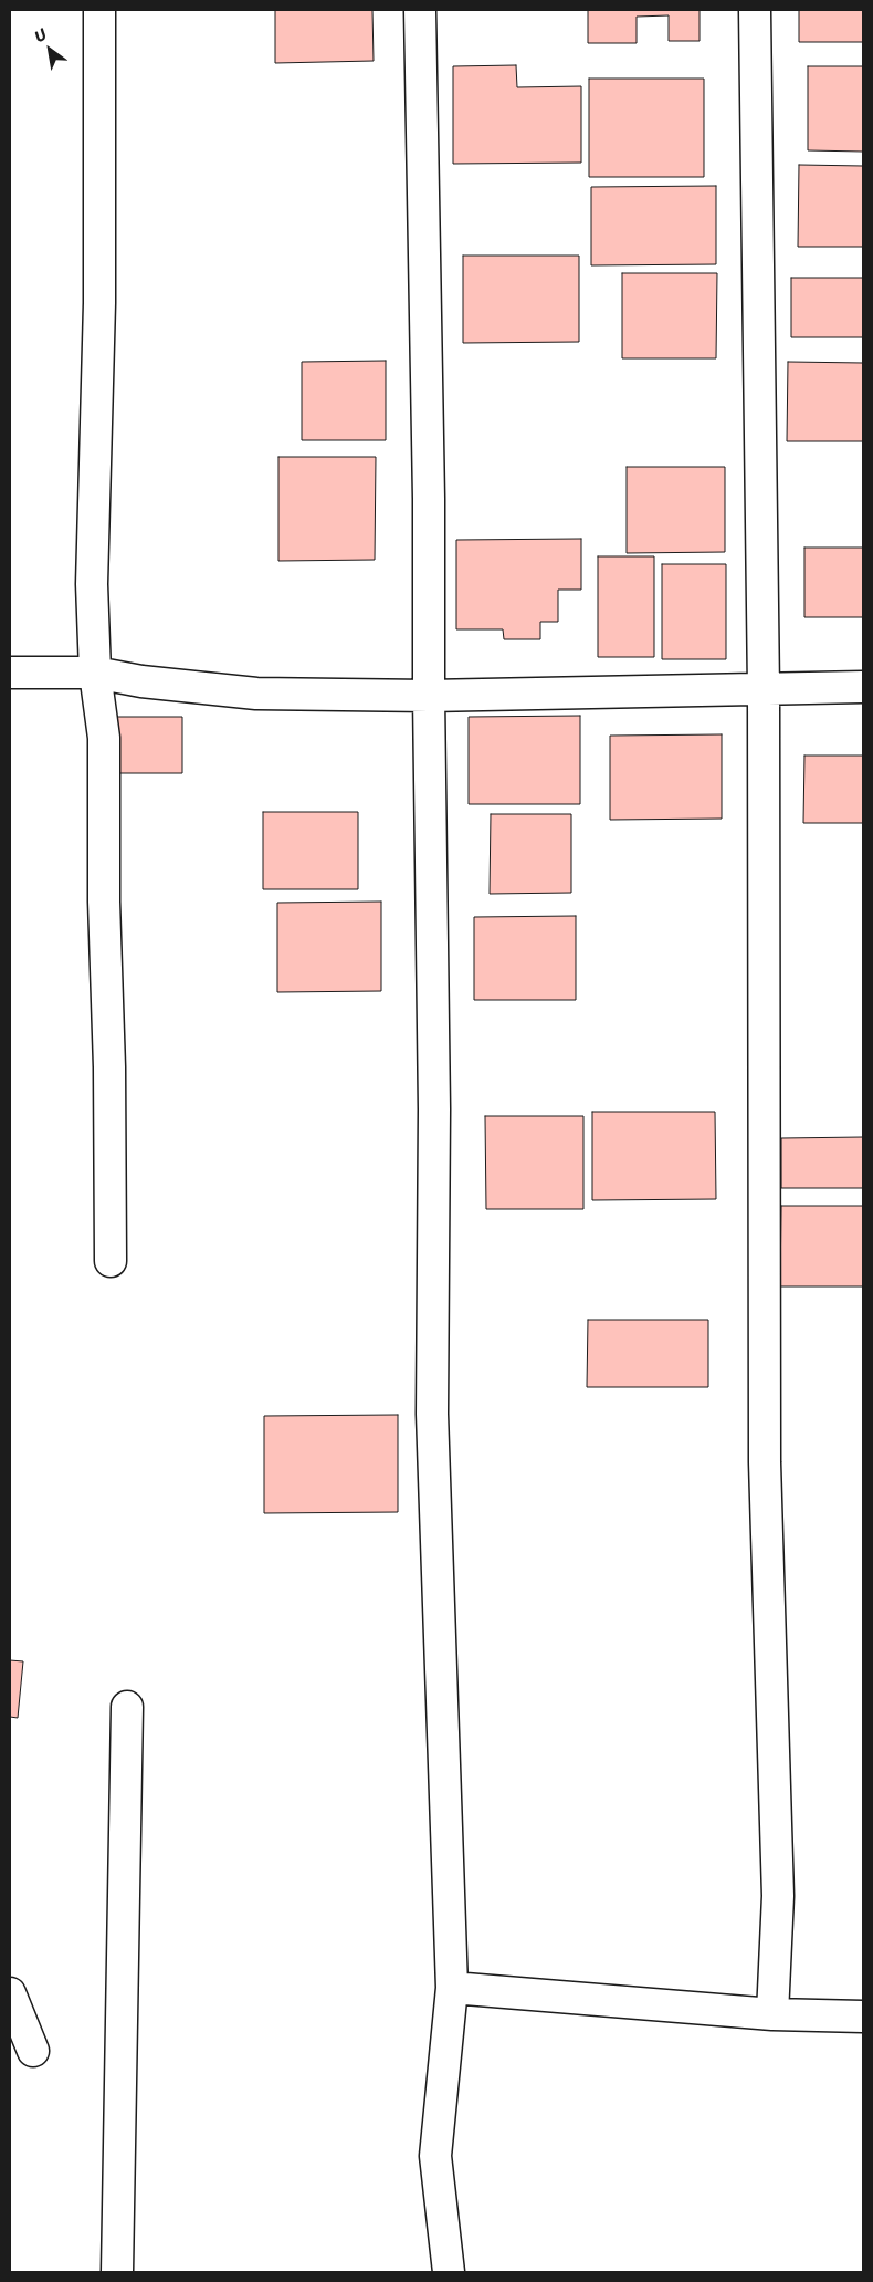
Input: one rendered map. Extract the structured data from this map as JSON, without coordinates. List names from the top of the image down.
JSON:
{
  "north": "top left"
}
